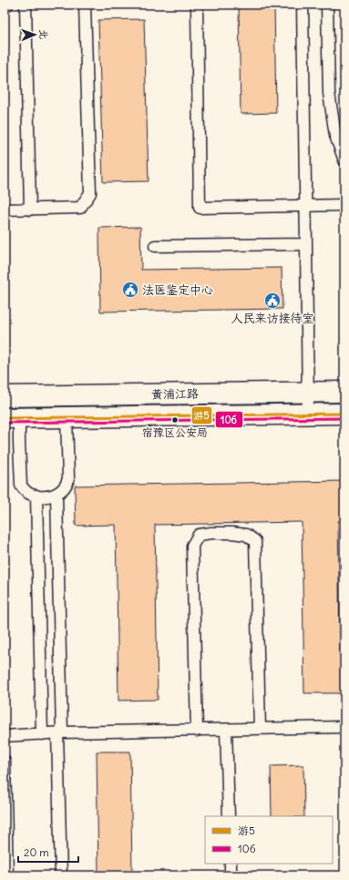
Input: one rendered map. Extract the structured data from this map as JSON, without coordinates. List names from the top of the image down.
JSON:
{
  "streets": {
    "street": ["黄浦江路"]
  },
  "places": {
    "public building": ["法医鉴定中心", "人民来访接待室"],
    "other": ["宿豫区公安局"]
  },
  "lines": ["transit line 游5", "transit line 106"],
  "legend": ["游5", "106"],
  "scale_bar": "20 m",
  "north": "right"
}
